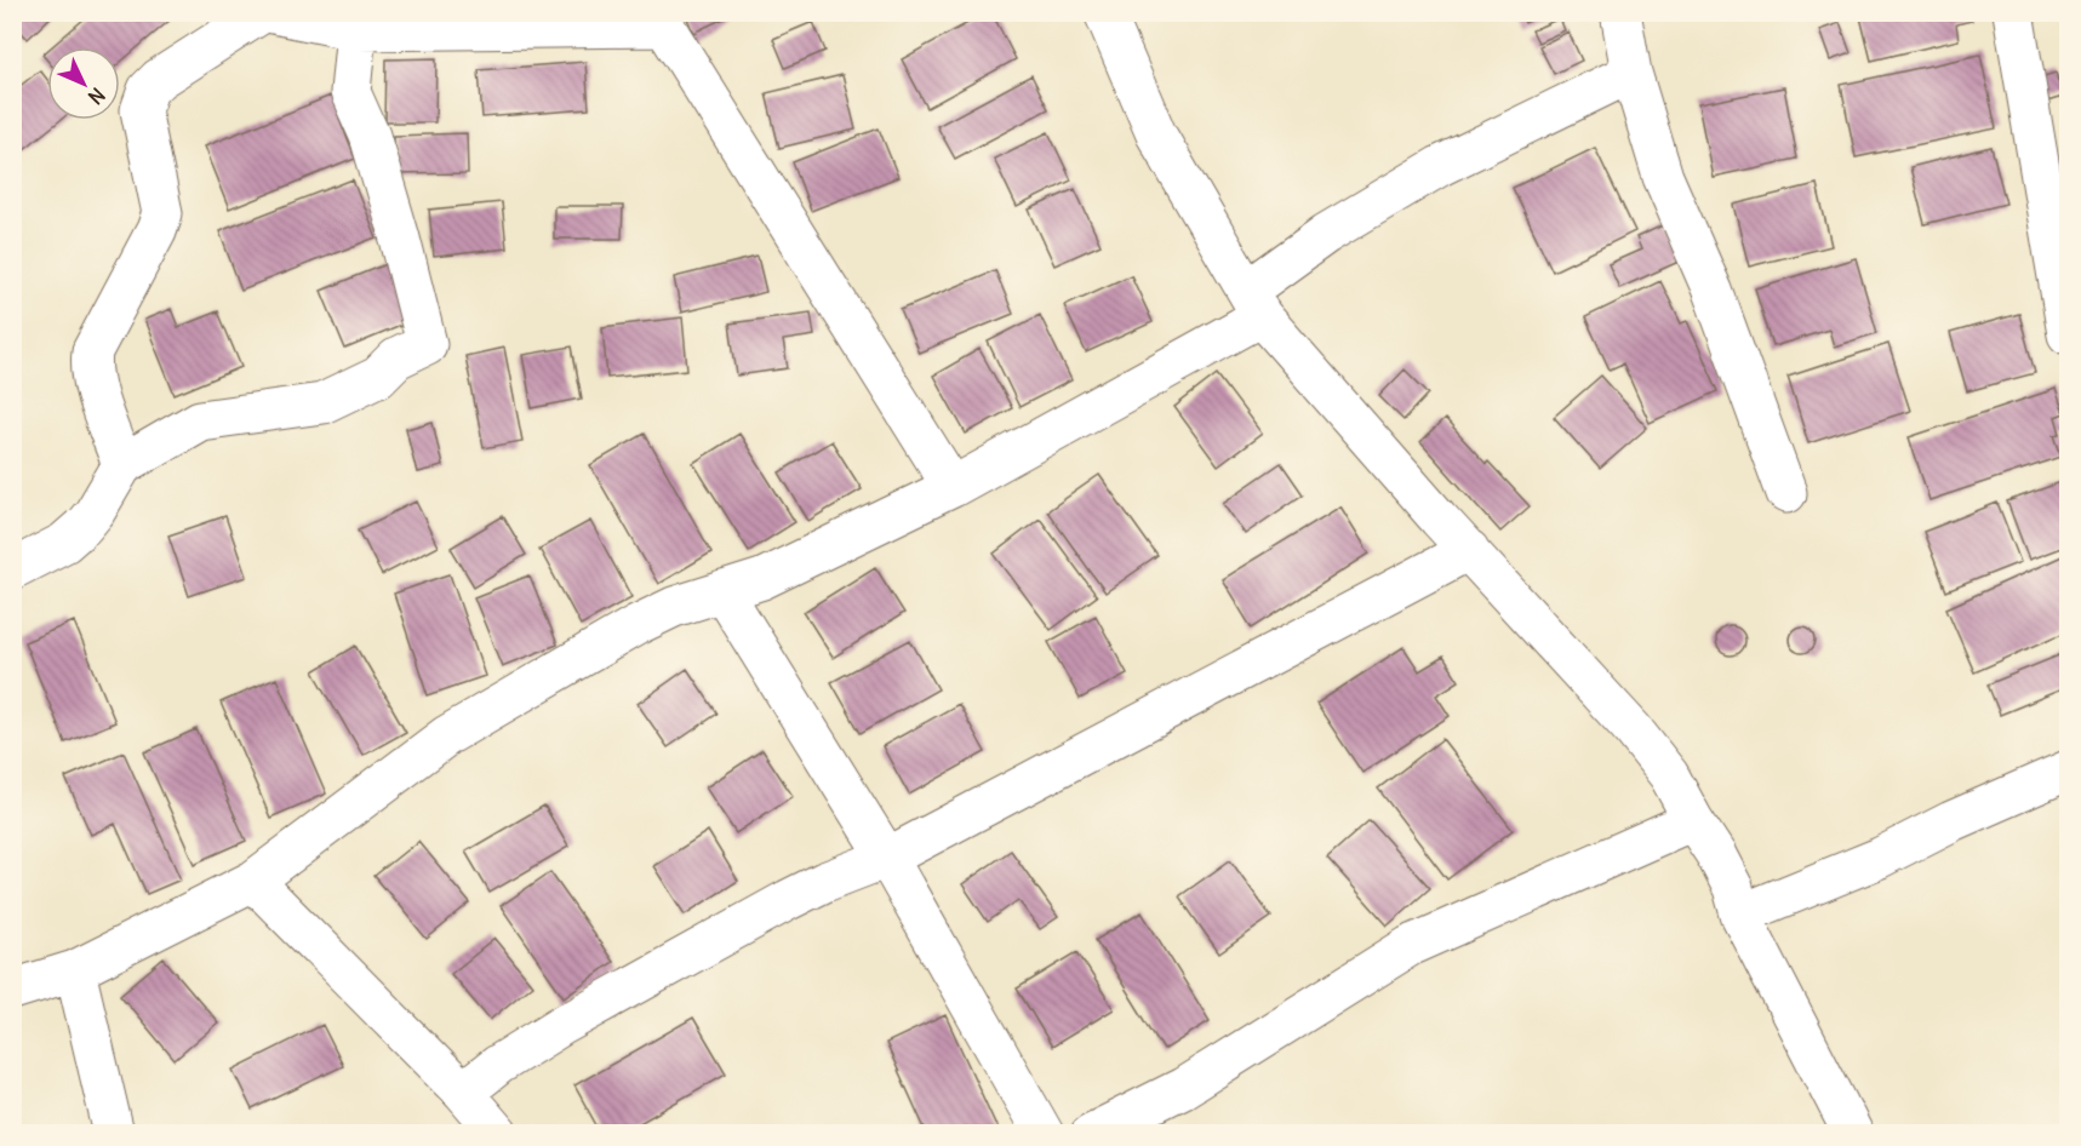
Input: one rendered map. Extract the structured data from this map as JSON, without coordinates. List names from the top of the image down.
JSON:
{
  "north": "bottom right"
}
